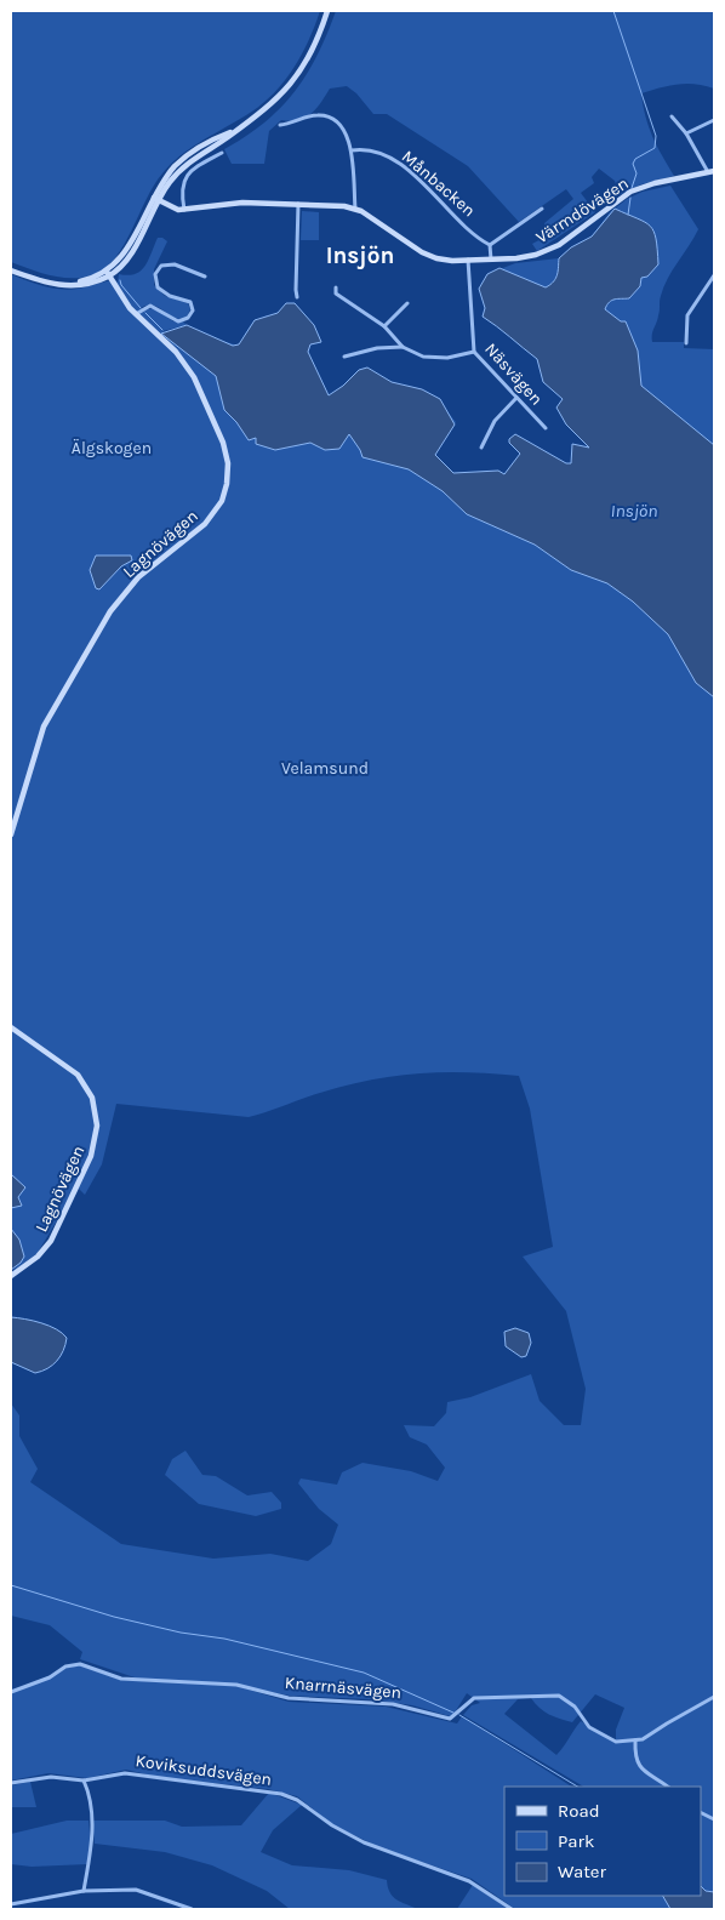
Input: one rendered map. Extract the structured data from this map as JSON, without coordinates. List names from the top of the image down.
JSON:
{
  "streets": {
    "main road": ["Värmdövägen", "Lagnövägen"],
    "street": [
      "Månbacken",
      "Näsvägen",
      "Knarrnäsvägen",
      "Koviksuddsvägen"
    ]
  },
  "crossings": [
    ["Värmdövägen", "Näsvägen"]
  ],
  "districts": ["Insjön"],
  "water": ["Insjön"],
  "parks": ["Älgskogen", "Velamsund"],
  "legend": ["Road", "Park", "Water"]
}
